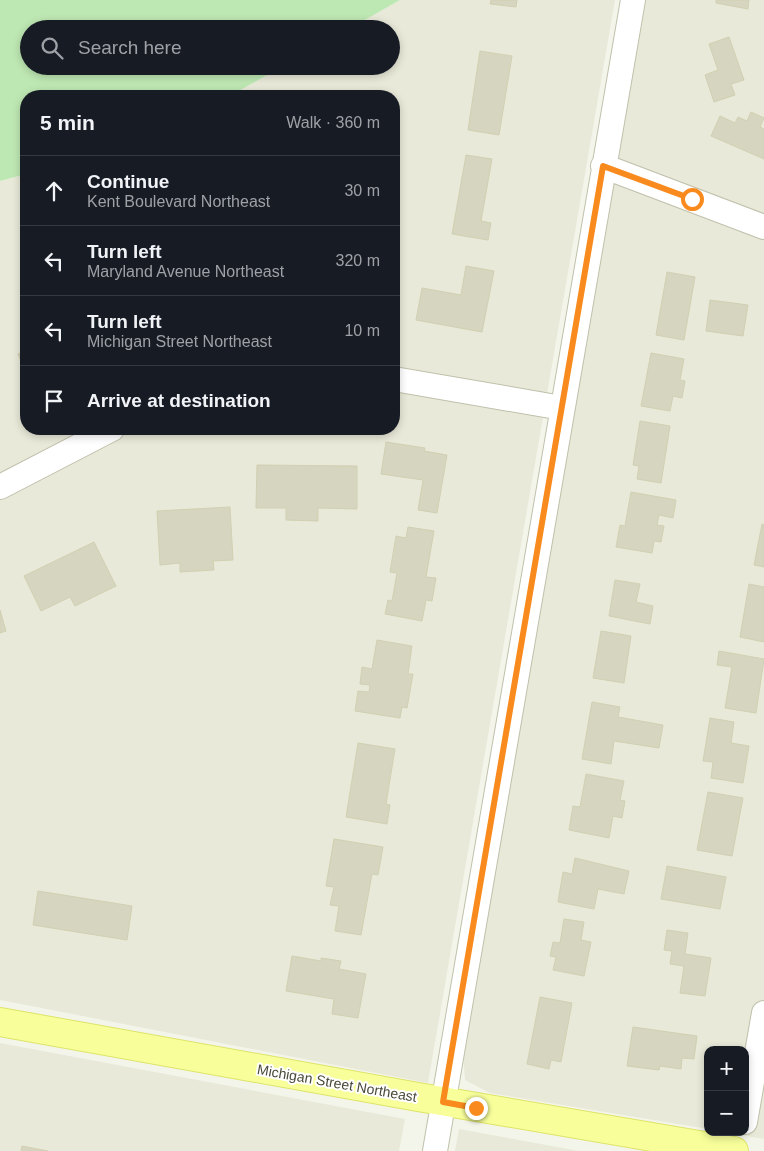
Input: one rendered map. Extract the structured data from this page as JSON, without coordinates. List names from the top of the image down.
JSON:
{
  "streets": {
    "main road": ["Michigan Street Northeast"]
  },
  "page": {
    "search": "Search here",
    "heading": ["5 min", "Walk · 360 m"],
    "list": [
      ["Continue", "Kent Boulevard Northeast", "30 m"],
      ["Turn left", "Maryland Avenue Northeast", "320 m"],
      ["Turn left", "Michigan Street Northeast", "10 m"],
      "Arrive at destination"
    ],
    "map_buttons": ["+", "−"]
  }
}
